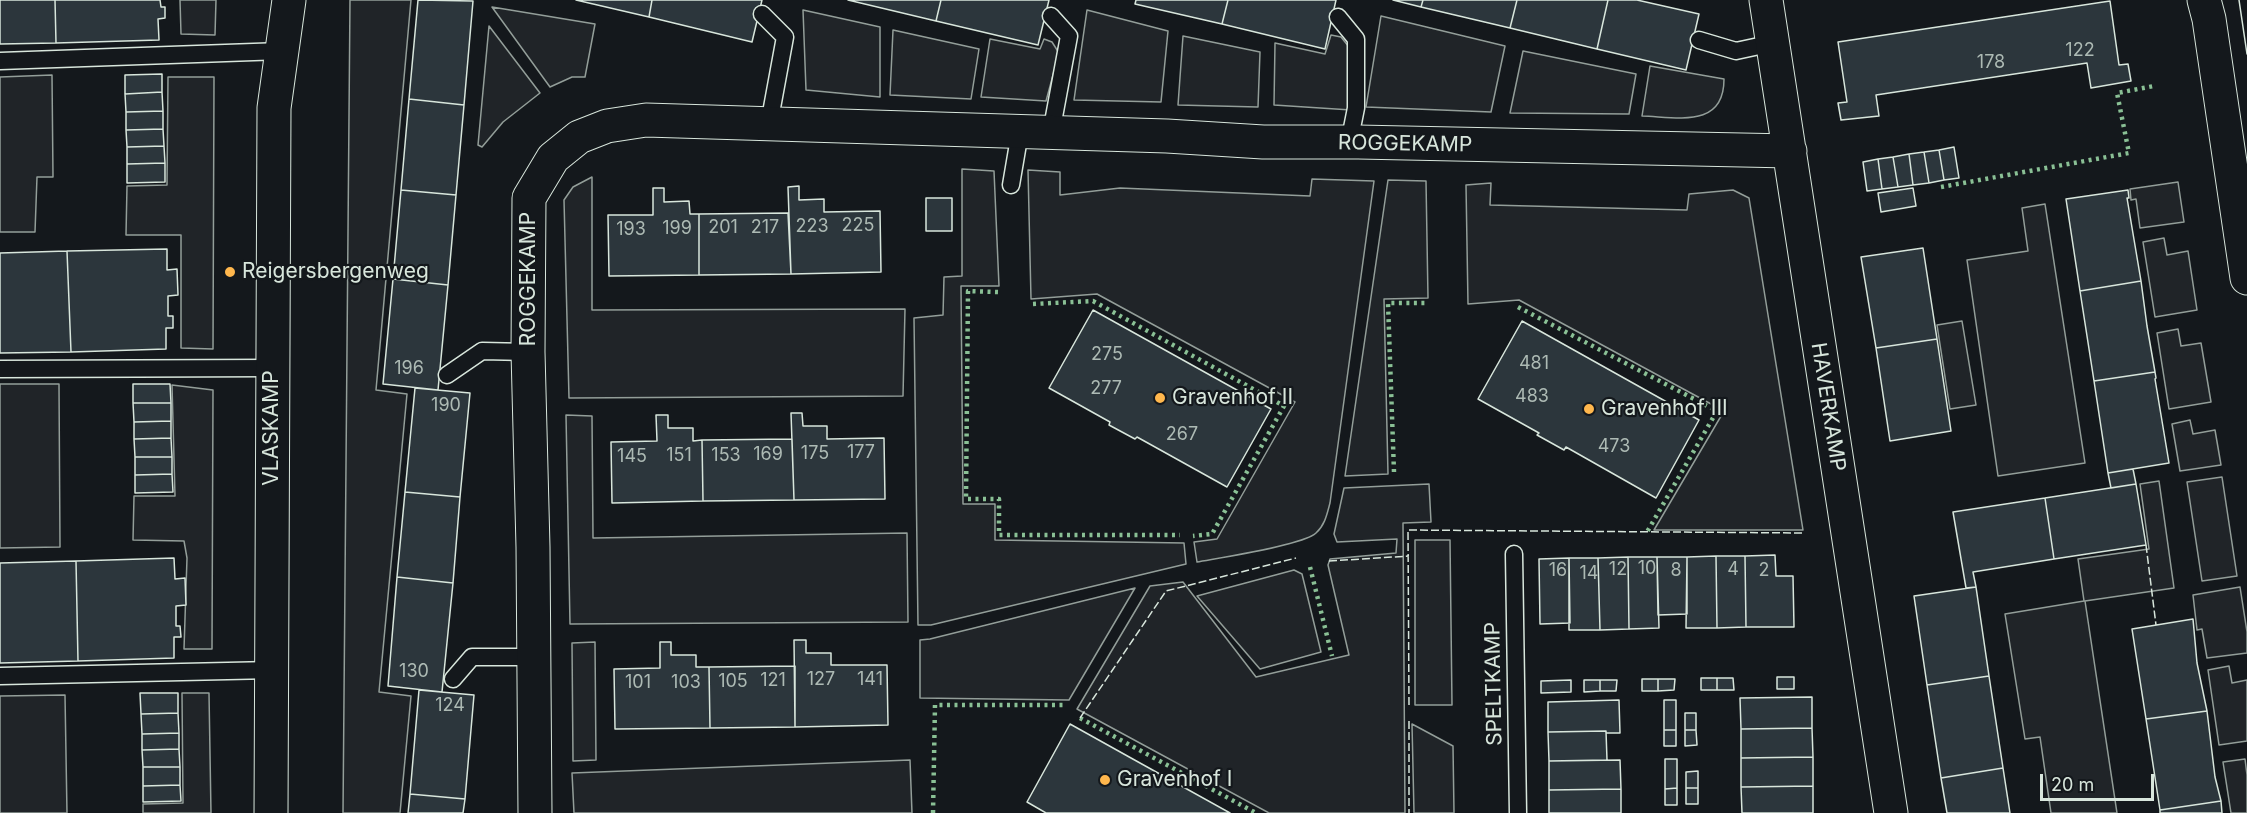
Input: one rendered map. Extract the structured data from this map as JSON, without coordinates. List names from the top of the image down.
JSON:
{
  "streets": {
    "street": ["ROGGEKAMP", "HAVERKAMP", "VLASKAMP"],
    "lane": ["SPELTKAMP"]
  },
  "crossings": [
    ["ROGGEKAMP", "HAVERKAMP"]
  ],
  "places": [
    "Reigersbergenweg",
    "Gravenhof II",
    "Gravenhof III",
    "Gravenhof I"
  ],
  "house_numbers": [
    "122",
    "178",
    "225",
    "223",
    "201",
    "217",
    "199",
    "193",
    "275",
    "481",
    "196",
    "277",
    "483",
    "190",
    "267",
    "473",
    "177",
    "175",
    "169",
    "151",
    "153",
    "145",
    "10",
    "12",
    "4",
    "16",
    "8",
    "2",
    "14",
    "130",
    "127",
    "141",
    "121",
    "105",
    "101",
    "103",
    "124"
  ],
  "scale_bar": "20 m"
}
